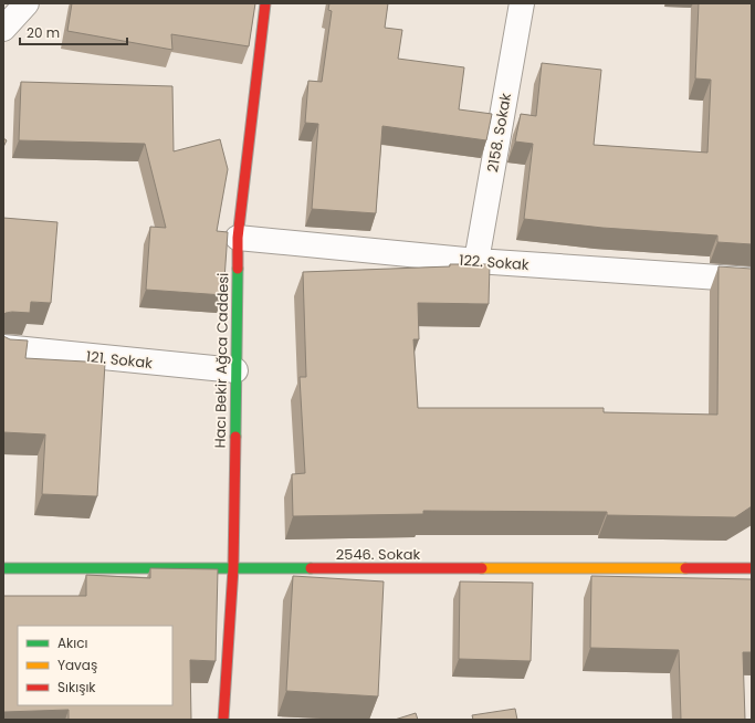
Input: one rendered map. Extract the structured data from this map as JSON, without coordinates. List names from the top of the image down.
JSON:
{
  "streets": {
    "street": [
      "2158. Sokak",
      "122. Sokak",
      "121. Sokak",
      "Hacı Bekir Ağca Caddesi",
      "2546. Sokak"
    ]
  },
  "crossings": [
    ["2158. Sokak", "122. Sokak"],
    ["122. Sokak", "Hacı Bekir Ağca Caddesi"],
    ["121. Sokak", "Hacı Bekir Ağca Caddesi"],
    ["Hacı Bekir Ağca Caddesi", "2546. Sokak"]
  ],
  "legend": ["Akıcı", "Yavaş", "Sıkışık"],
  "scale_bar": "20 m"
}
